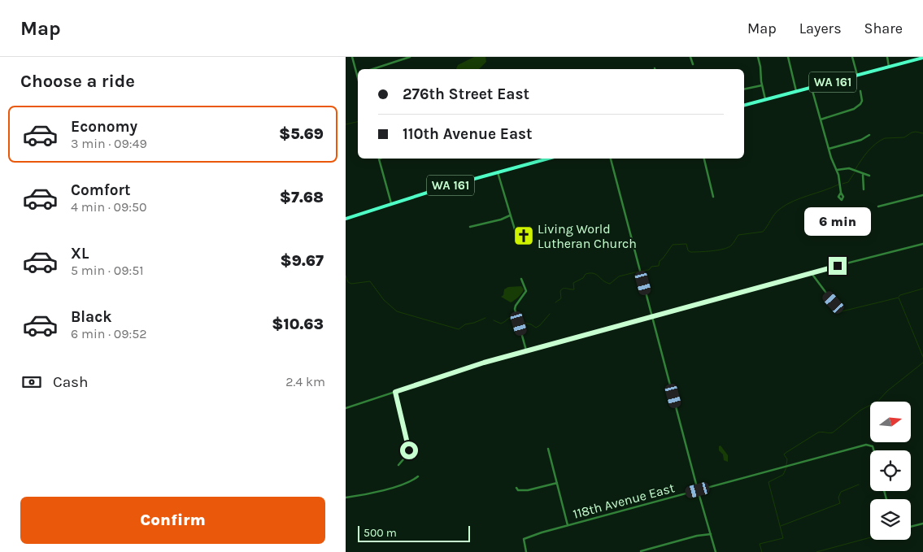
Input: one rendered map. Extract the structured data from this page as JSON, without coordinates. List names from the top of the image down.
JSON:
{
  "streets": {
    "main road": ["WA 161"],
    "street": ["118th Avenue East"]
  },
  "places": {
    "church": ["Living World Lutheran Church"]
  },
  "scale_bar": "500 m",
  "north": "right",
  "page": {
    "header": "Map",
    "nav": ["Map", "Layers", "Share"],
    "heading": "Choose a ride",
    "banner": ["276th Street East", "110th Avenue East"],
    "list": [
      {
        "name": "Economy",
        "note": "3 min · 09:49",
        "value": "$5.69"
      },
      {
        "name": "Comfort",
        "note": "4 min · 09:50",
        "value": "$7.68"
      },
      {
        "name": "XL",
        "note": "5 min · 09:51",
        "value": "$9.67"
      },
      {
        "name": "Black",
        "note": "6 min · 09:52",
        "value": "$10.63"
      }
    ],
    "bubble": "6 min",
    "pay": ["Cash", "2.4 km"],
    "buttons": "Confirm",
    "scale": "500 m"
  }
}
